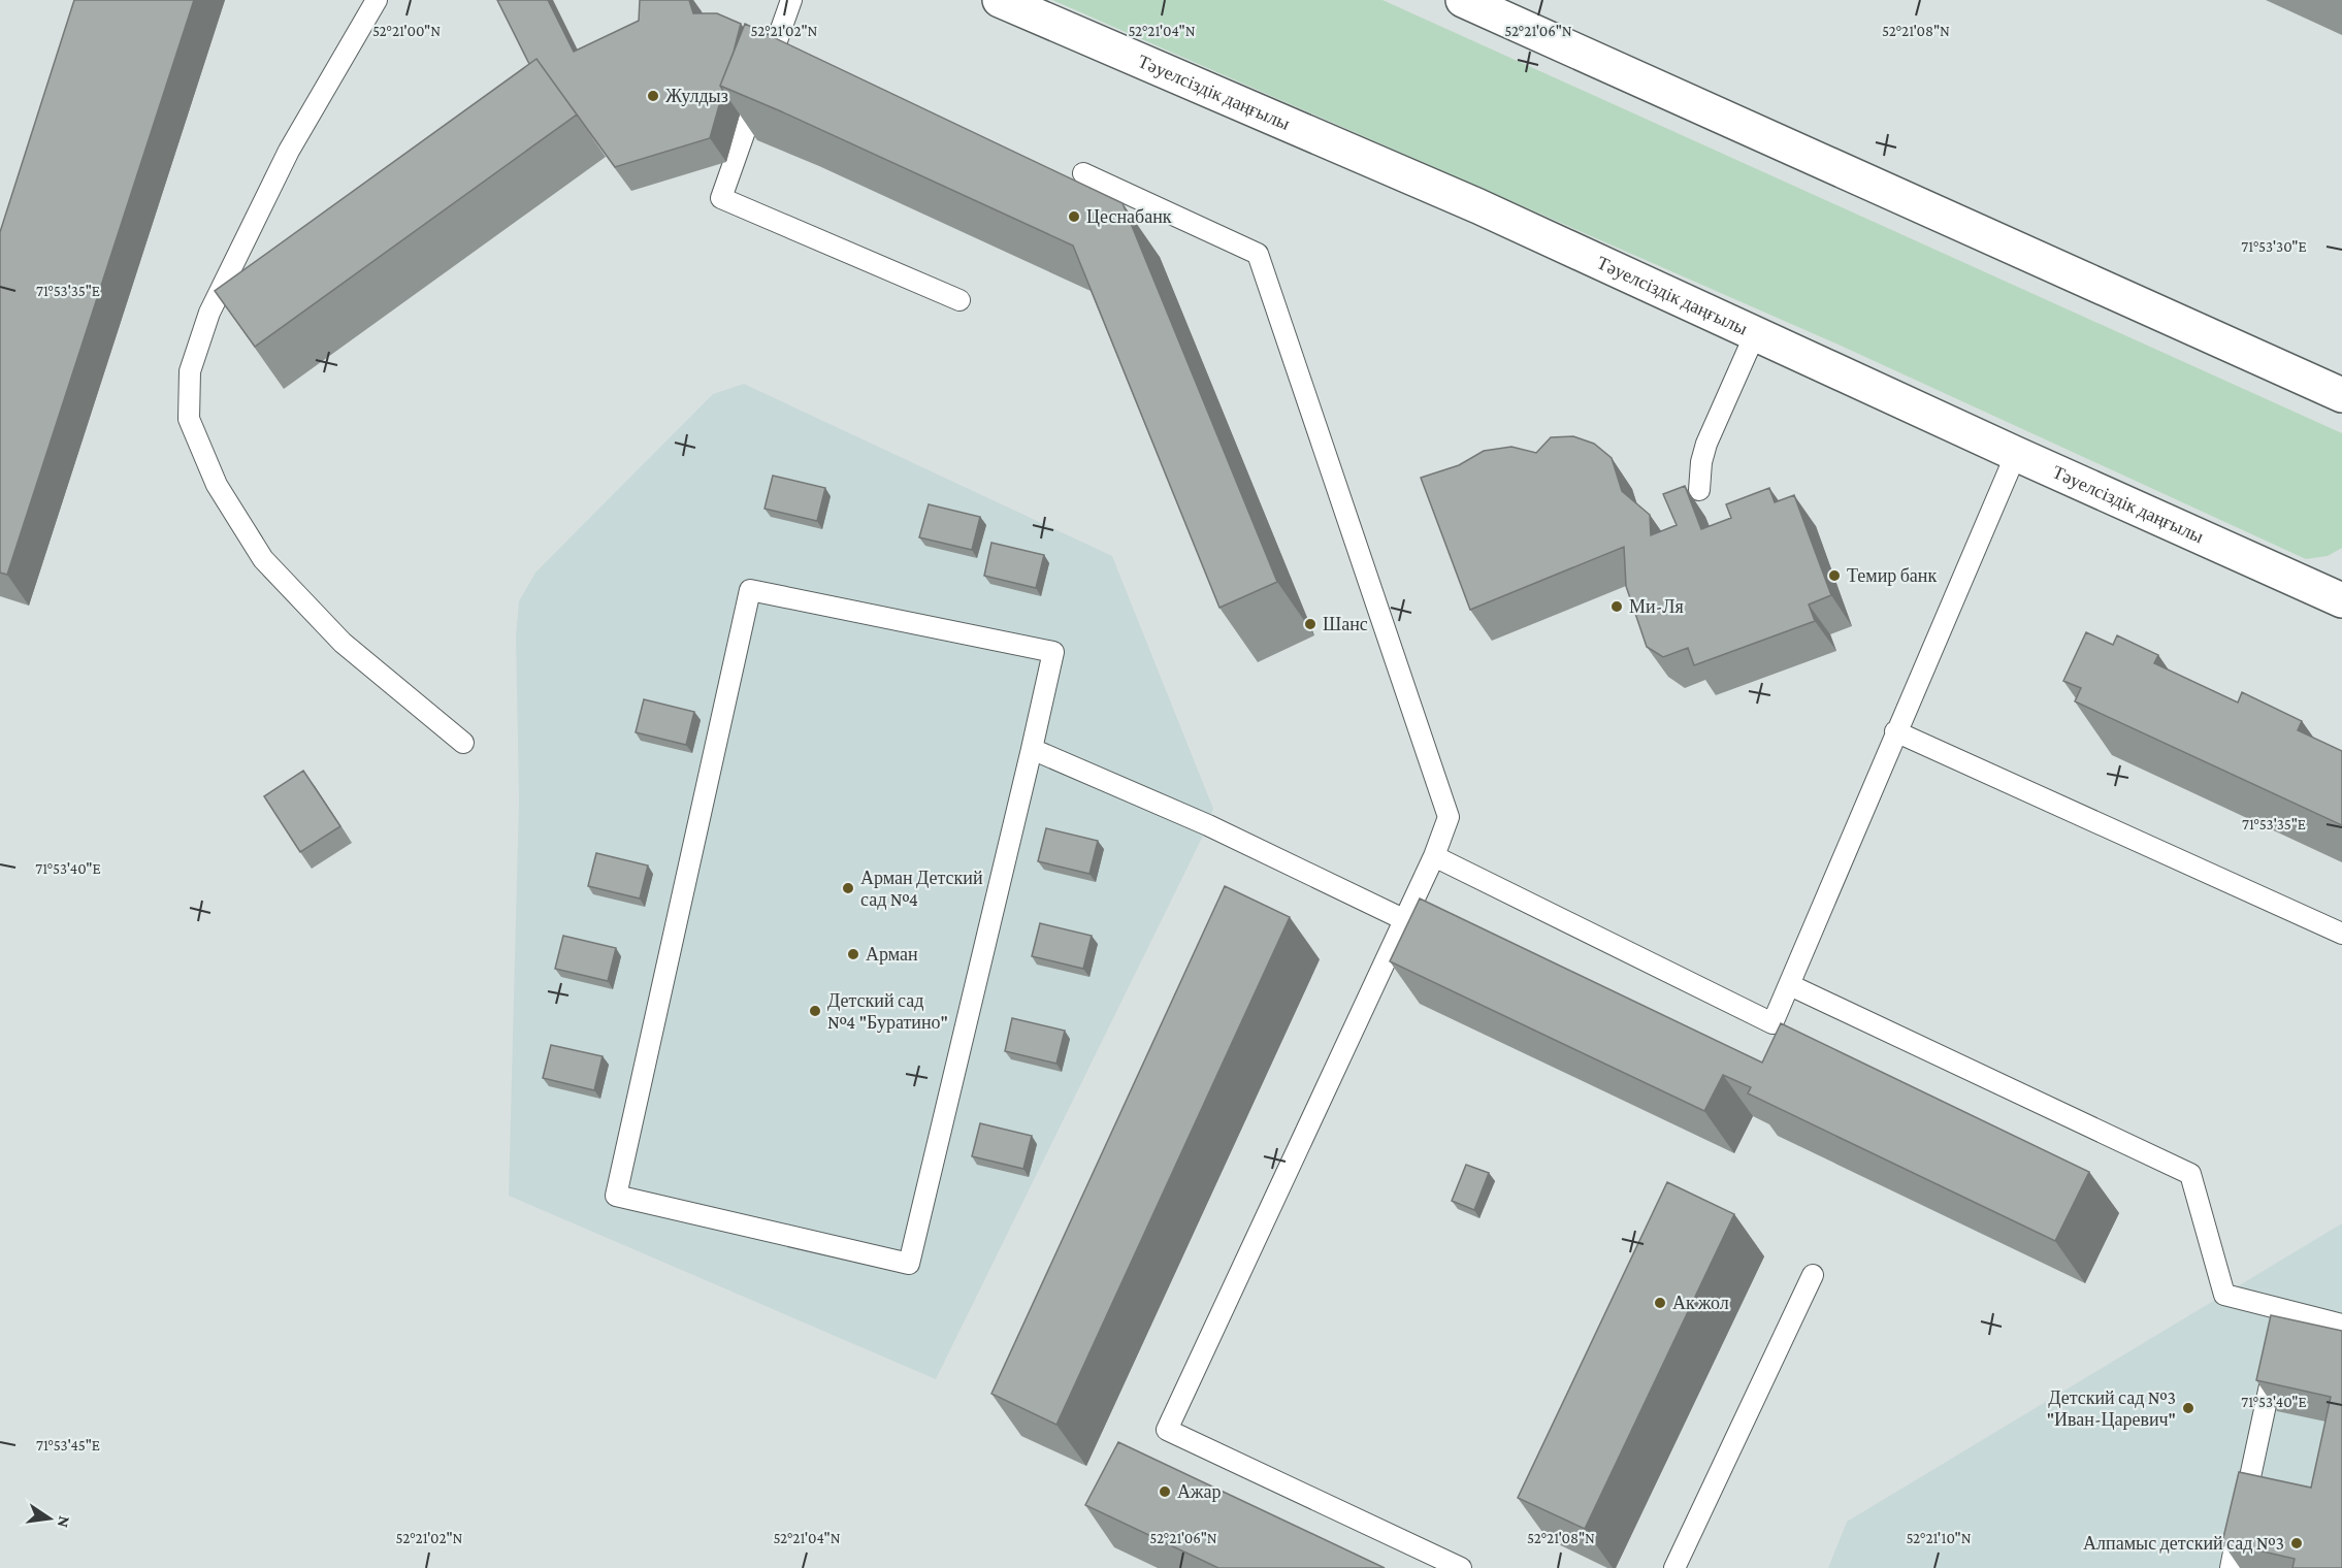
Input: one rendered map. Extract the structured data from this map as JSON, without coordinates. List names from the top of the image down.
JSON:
{
  "streets": {
    "street": ["Тәуелсіздік даңғылы"]
  },
  "places": [
    "Жулдыз",
    "Цеснабанк",
    "Темир банк",
    "Ми-Ля",
    "Шанс",
    "Арман Детский сад №4",
    "Арман",
    "Детский сад №4 \"Буратино\"",
    "Ак жол",
    "Детский сад №3 \"Иван-Царевич\"",
    "Ажар",
    "Алпамыс детский сад №3"
  ],
  "north": "right",
  "coordinates": [
    "52°21'06\"N",
    "52°21'00\"N",
    "52°21'02\"N",
    "52°21'04\"N",
    "52°21'08\"N",
    "71°53'30\"E",
    "71°53'35\"E",
    "71°53'40\"E",
    "71°53'45\"E",
    "52°21'10\"N"
  ]
}
